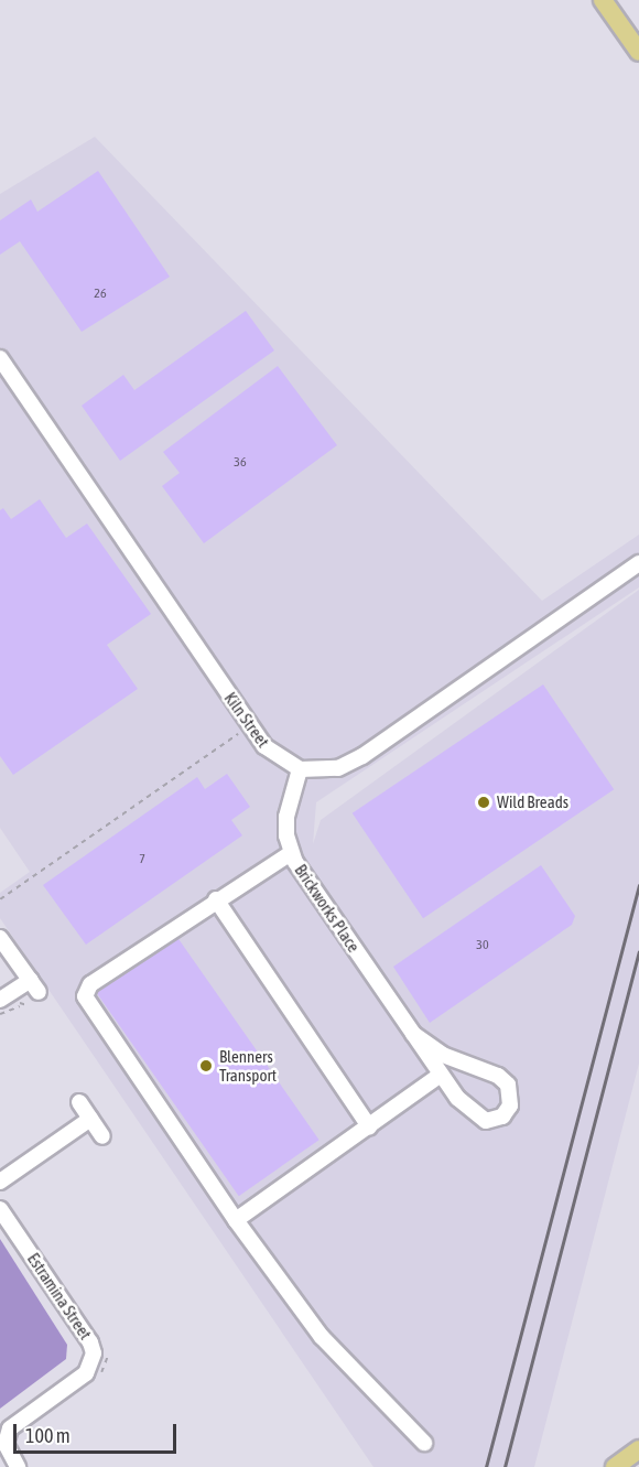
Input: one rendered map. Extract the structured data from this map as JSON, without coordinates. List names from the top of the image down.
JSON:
{
  "streets": {
    "street": ["Kiln Street", "Brickworks Place", "Estramina Street"]
  },
  "crossings": [
    ["Kiln Street", "Brickworks Place"]
  ],
  "places": ["Wild Breads", "Blenners Transport"],
  "house_numbers": [
    "26",
    "36",
    "7",
    "30"
  ],
  "scale_bar": "100 m"
}
